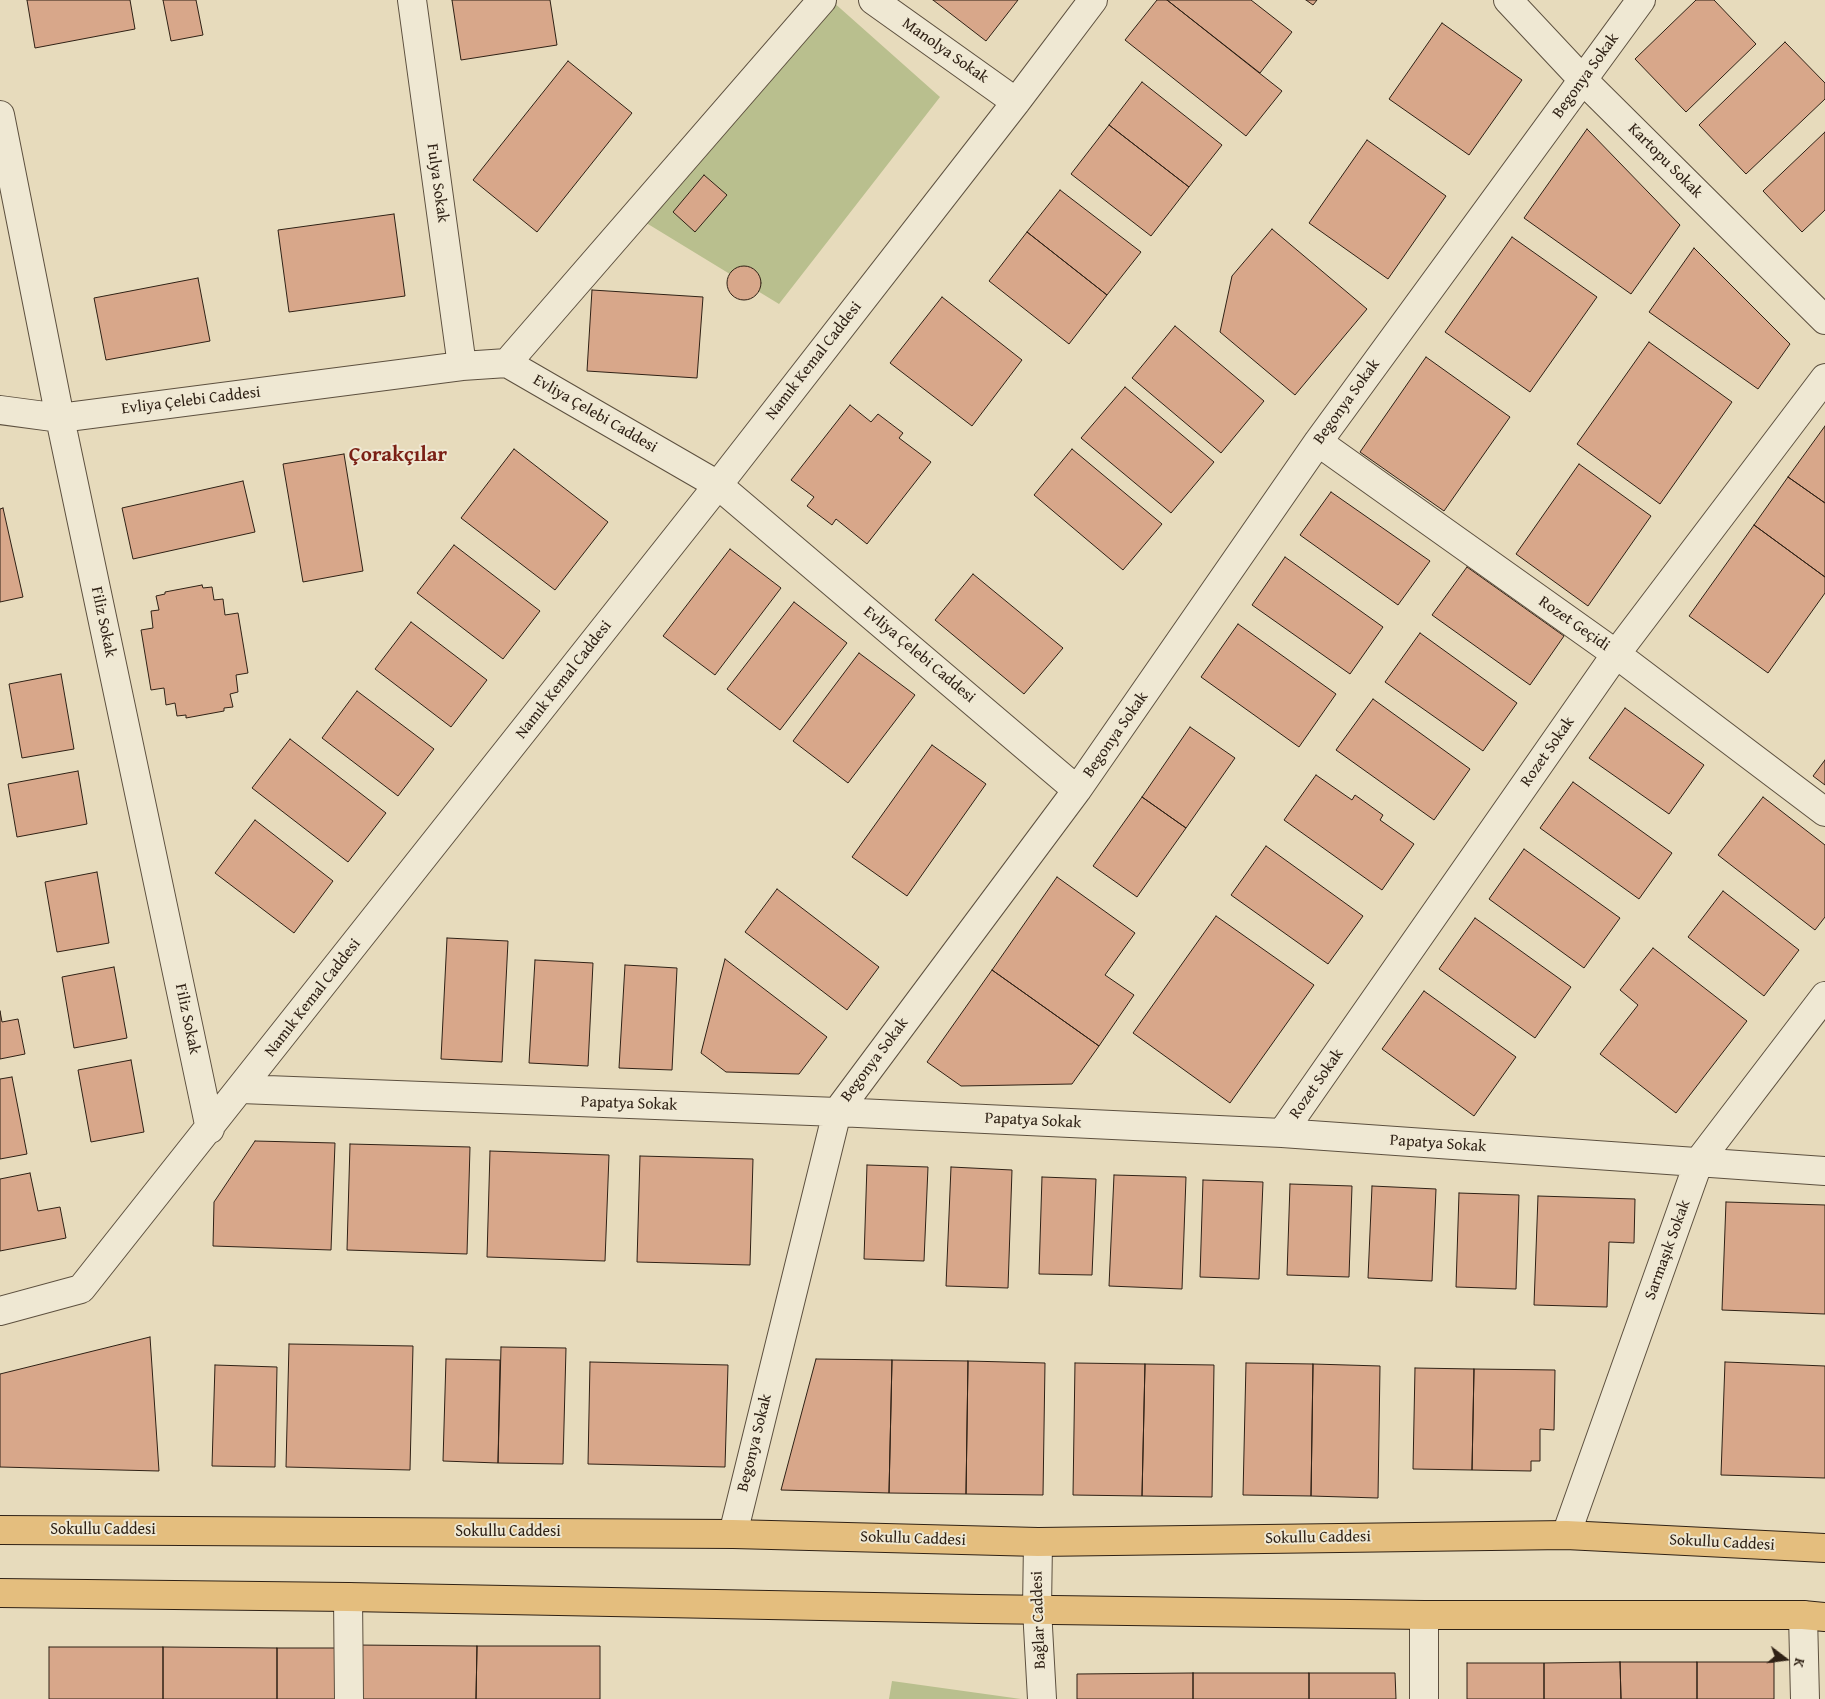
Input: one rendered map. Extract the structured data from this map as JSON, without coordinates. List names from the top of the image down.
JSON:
{
  "streets": {
    "main road": ["Sokullu Caddesi"],
    "street": [
      "Manolya Sokak",
      "Begonya Sokak",
      "Kartopu Sokak",
      "Fulya Sokak",
      "Namık Kemal Caddesi",
      "Evliya Çelebi Caddesi",
      "Filiz Sokak",
      "Rozet Geçidi",
      "Rozet Sokak",
      "Papatya Sokak",
      "Sarmaşık Sokak",
      "Bağlar Caddesi"
    ]
  },
  "crossings": [
    ["Manolya Sokak", "Namık Kemal Caddesi"],
    ["Begonya Sokak", "Kartopu Sokak"],
    ["Begonya Sokak", "Evliya Çelebi Caddesi"],
    ["Begonya Sokak", "Rozet Geçidi"],
    ["Begonya Sokak", "Papatya Sokak"],
    ["Begonya Sokak", "Sokullu Caddesi"],
    ["Fulya Sokak", "Evliya Çelebi Caddesi"],
    ["Namık Kemal Caddesi", "Evliya Çelebi Caddesi"],
    ["Namık Kemal Caddesi", "Filiz Sokak"],
    ["Namık Kemal Caddesi", "Papatya Sokak"],
    ["Evliya Çelebi Caddesi", "Filiz Sokak"],
    ["Rozet Geçidi", "Rozet Sokak"],
    ["Rozet Sokak", "Papatya Sokak"],
    ["Papatya Sokak", "Sarmaşık Sokak"],
    ["Sarmaşık Sokak", "Sokullu Caddesi"],
    ["Sokullu Caddesi", "Bağlar Caddesi"]
  ],
  "districts": ["Çorakçılar"],
  "north": "right"
}
